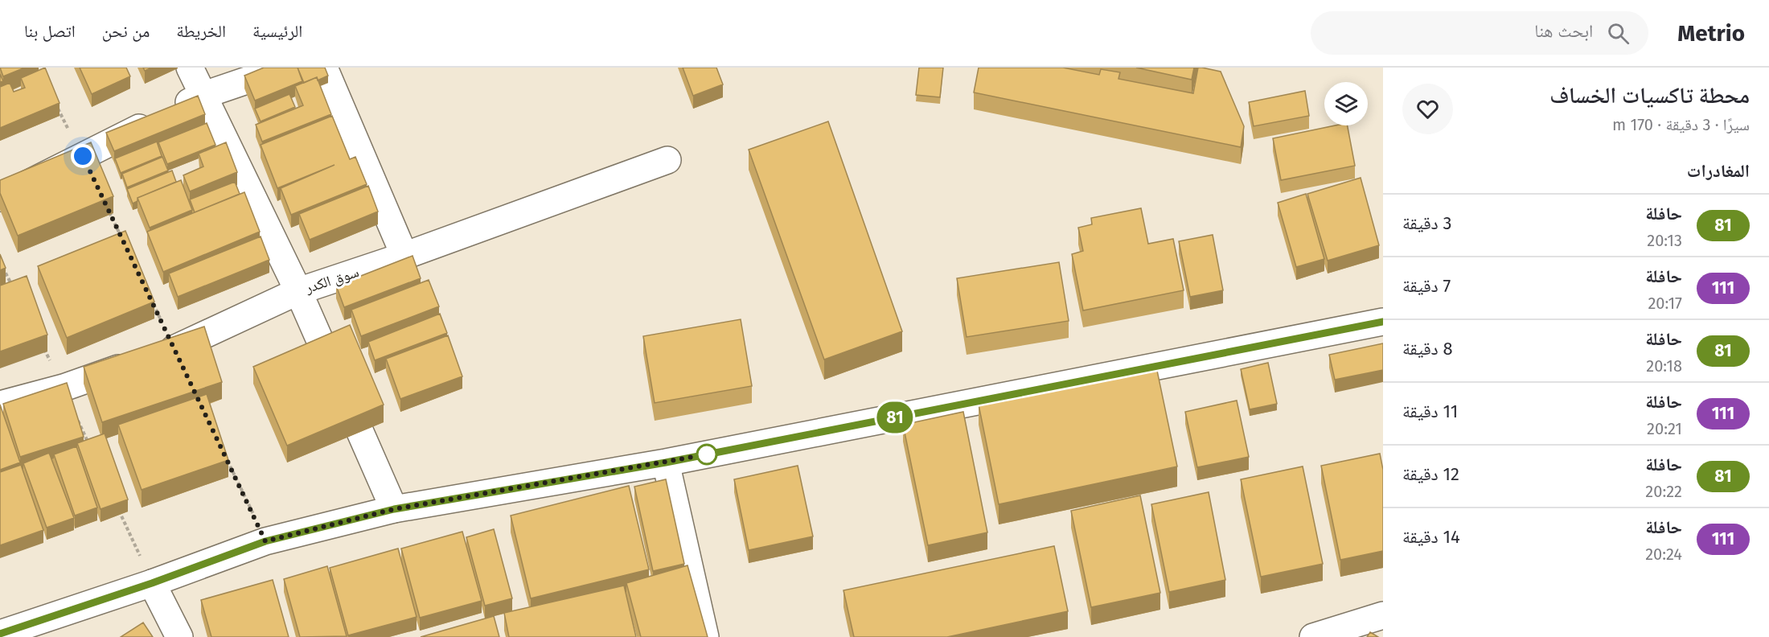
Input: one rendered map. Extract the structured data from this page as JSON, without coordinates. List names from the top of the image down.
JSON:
{
  "streets": {
    "street": ["سوق الكدر"]
  },
  "lines": ["bus line 81"],
  "page": {
    "header": "Metrio",
    "search": "ابحث هنا",
    "nav": [
      "الرئيسية",
      "الخريطة",
      "من نحن",
      "اتصل بنا"
    ],
    "heading": [
      ["محطة تاكسيات الخساف", "سيرًا · 3 دقيقة · 170 m"],
      "المغادرات"
    ],
    "on_map": "81",
    "list": [
      {
        "mark": "81",
        "name": "حافلة",
        "note": "20:13",
        "value": "3 دقيقة"
      },
      {
        "mark": "111",
        "name": "حافلة",
        "note": "20:17",
        "value": "7 دقيقة"
      },
      {
        "mark": "81",
        "name": "حافلة",
        "note": "20:18",
        "value": "8 دقيقة"
      },
      {
        "mark": "111",
        "name": "حافلة",
        "note": "20:21",
        "value": "11 دقيقة"
      },
      {
        "mark": "81",
        "name": "حافلة",
        "note": "20:22",
        "value": "12 دقيقة"
      },
      {
        "mark": "111",
        "name": "حافلة",
        "note": "20:24",
        "value": "14 دقيقة"
      }
    ]
  }
}
